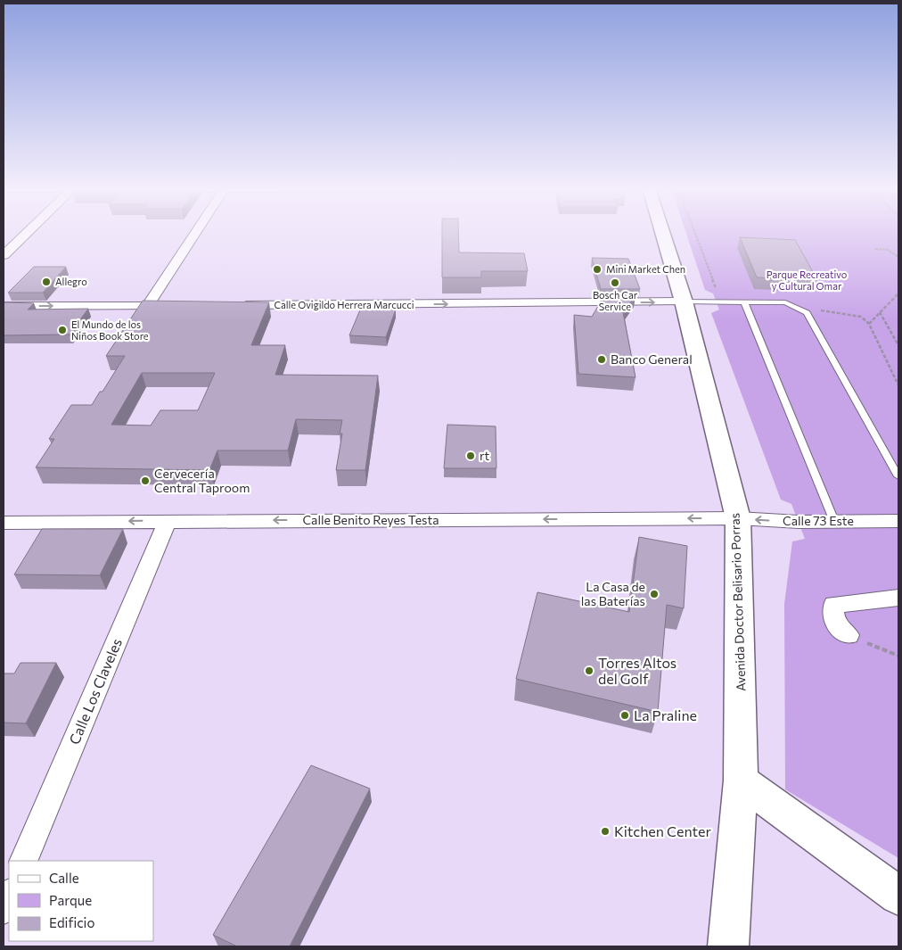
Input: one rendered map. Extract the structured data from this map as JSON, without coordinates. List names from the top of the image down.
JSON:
{
  "streets": {
    "street": [
      "Calle Ovigildo Herrera Marcucci",
      "Calle Benito Reyes Testa",
      "Calle 73 Este",
      "Avenida Doctor Belisario Porras",
      "Calle Los Claveles"
    ]
  },
  "crossings": [
    ["Calle Ovigildo Herrera Marcucci", "Avenida Doctor Belisario Porras"],
    ["Calle Benito Reyes Testa", "Calle 73 Este"],
    ["Calle Benito Reyes Testa", "Avenida Doctor Belisario Porras"],
    ["Calle Benito Reyes Testa", "Calle Los Claveles"],
    ["Calle 73 Este", "Avenida Doctor Belisario Porras"]
  ],
  "one_way": ["Calle Ovigildo Herrera Marcucci", "Calle Benito Reyes Testa", "Calle 73 Este"],
  "parks": ["Parque Recreativo y Cultural Omar"],
  "places": [
    "Mini Market Chen",
    "Allegro",
    "Bosch Car Service",
    "El Mundo de los Niños Book Store",
    "Banco General",
    "rt",
    "Cervecería Central Taproom",
    "La Casa de las Baterías",
    "Torres Altos del Golf",
    "La Praline",
    "Kitchen Center"
  ],
  "legend": ["Calle", "Parque", "Edificio"]
}
